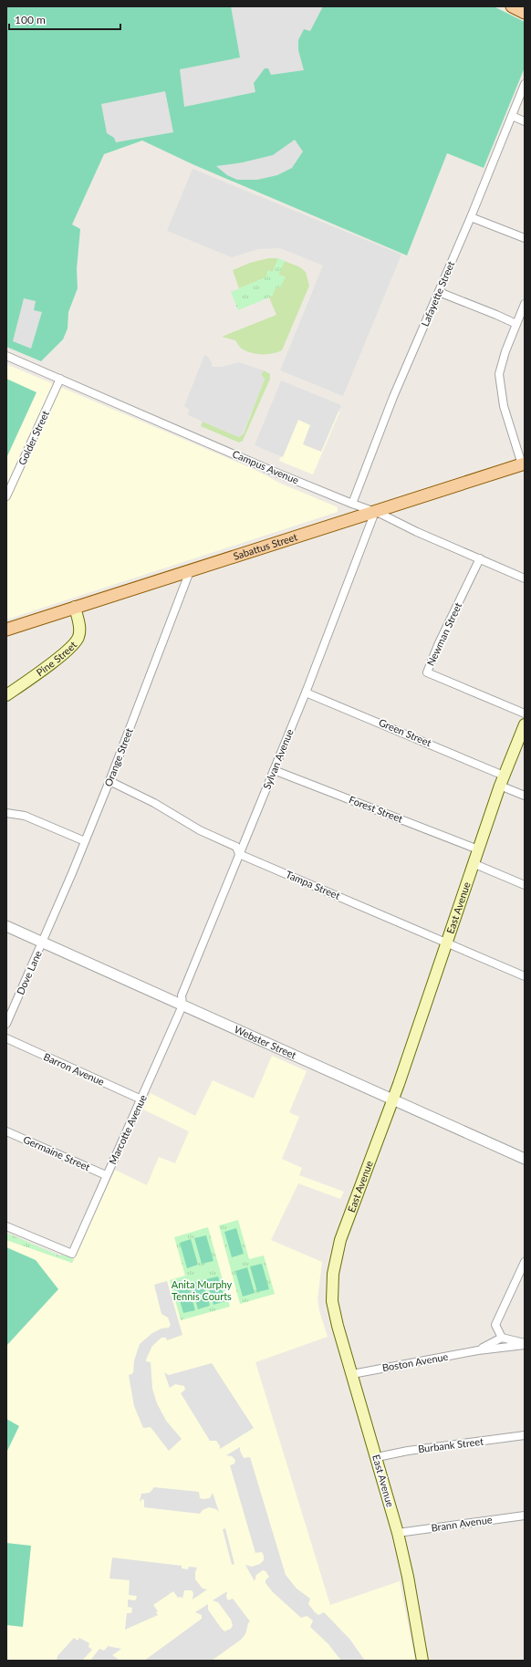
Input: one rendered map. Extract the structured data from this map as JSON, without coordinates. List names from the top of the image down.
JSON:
{
  "streets": {
    "main road": ["Sabattus Street", "Pine Street", "East Avenue"],
    "street": [
      "Lafayette Street",
      "Golder Street",
      "Campus Avenue",
      "Newman Street",
      "Green Street",
      "Orange Street",
      "Sylvan Avenue",
      "Forest Street",
      "Tampa Street",
      "Dove Lane",
      "Webster Street",
      "Barron Avenue",
      "Marcotte Avenue",
      "Germaine Street",
      "Boston Avenue",
      "Burbank Street",
      "Brann Avenue"
    ]
  },
  "crossings": [
    ["Lafayette Street", "Campus Avenue"],
    ["Golder Street", "Campus Avenue"],
    ["Campus Avenue", "Sabattus Street"],
    ["Campus Avenue", "Newman Street"],
    ["Campus Avenue", "Sylvan Avenue"],
    ["Sabattus Street", "Pine Street"],
    ["Sabattus Street", "Orange Street"],
    ["Sabattus Street", "Sylvan Avenue"],
    ["Green Street", "Sylvan Avenue"],
    ["Green Street", "East Avenue"],
    ["Orange Street", "Tampa Street"],
    ["Orange Street", "Dove Lane"],
    ["Orange Street", "Webster Street"],
    ["Sylvan Avenue", "Forest Street"],
    ["Sylvan Avenue", "Tampa Street"],
    ["Sylvan Avenue", "Webster Street"],
    ["Sylvan Avenue", "Marcotte Avenue"],
    ["Forest Street", "East Avenue"],
    ["Tampa Street", "East Avenue"],
    ["East Avenue", "Webster Street"],
    ["East Avenue", "Boston Avenue"],
    ["East Avenue", "Burbank Street"],
    ["East Avenue", "Brann Avenue"],
    ["Dove Lane", "Webster Street"],
    ["Webster Street", "Marcotte Avenue"],
    ["Barron Avenue", "Marcotte Avenue"],
    ["Marcotte Avenue", "Germaine Street"]
  ],
  "parks": ["Anita Murphy Tennis Courts"],
  "scale_bar": "100 m"
}
